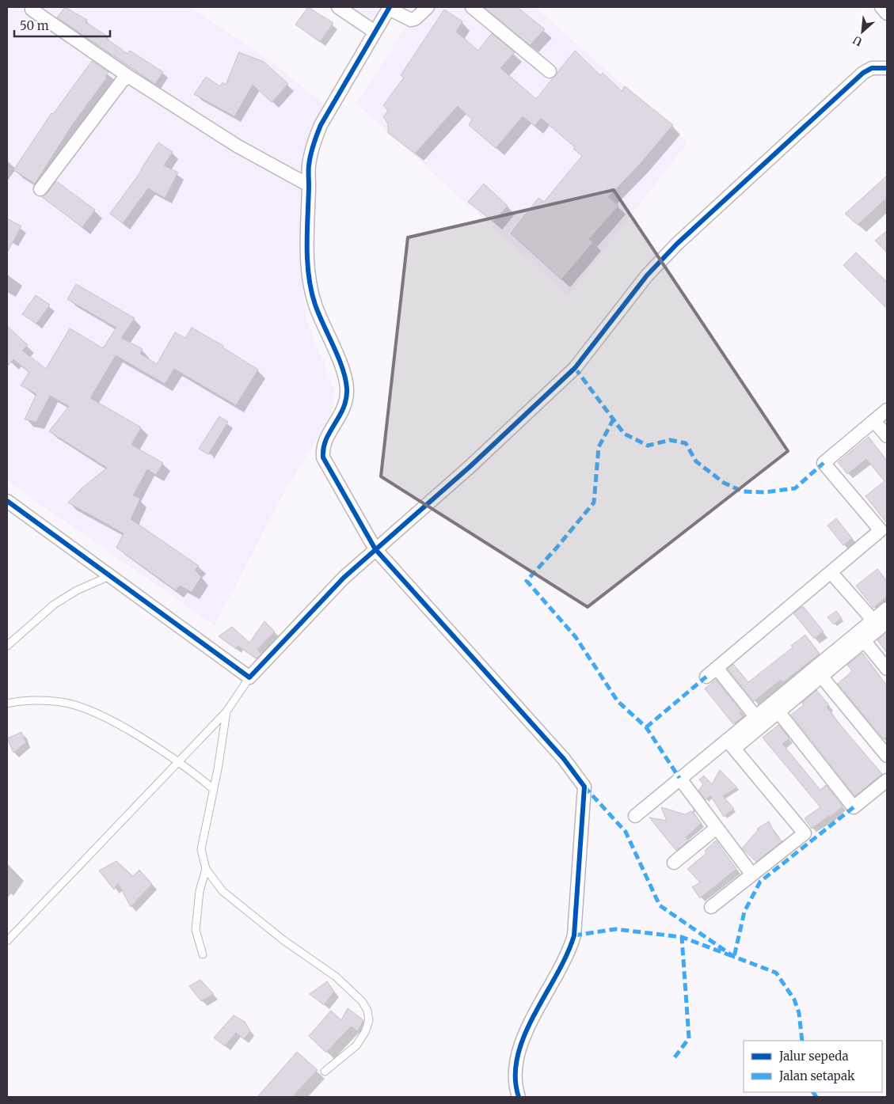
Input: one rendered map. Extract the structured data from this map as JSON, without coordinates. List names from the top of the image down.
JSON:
{
  "legend": ["Jalur sepeda", "Jalan setapak"],
  "scale_bar": "50 m",
  "north": "bottom left"
}
